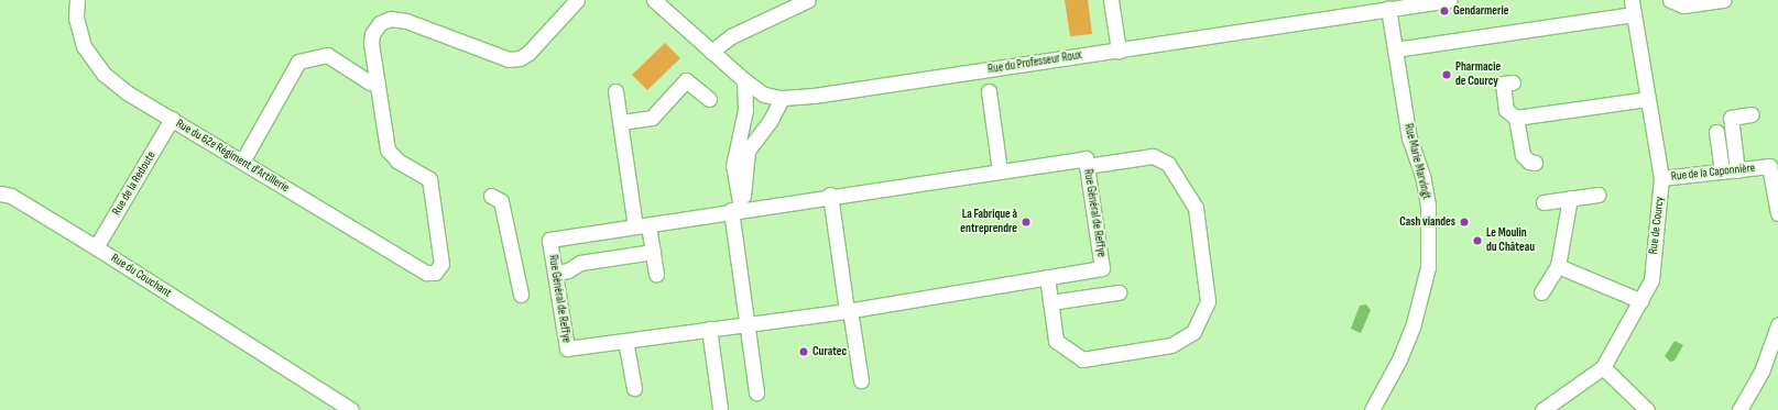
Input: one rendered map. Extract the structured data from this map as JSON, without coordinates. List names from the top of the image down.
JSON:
{
  "streets": {
    "street": [
      "Rue du Professeur Roux",
      "Rue du 62e Régiment d'Artillerie",
      "Rue Marie Marvingt",
      "Rue de la Caponnière",
      "Rue de la Redoute",
      "Rue Général de Reffye",
      "Rue de Courcy",
      "Rue du Couchant"
    ]
  },
  "crossings": [
    ["Rue du Professeur Roux", "Rue Marie Marvingt"],
    ["Rue du 62e Régiment d'Artillerie", "Rue de la Redoute"],
    ["Rue de la Caponnière", "Rue de Courcy"],
    ["Rue de la Redoute", "Rue du Couchant"]
  ],
  "places": [
    "Gendarmerie",
    "Pharmacie de Courcy",
    "La Fabrique à entreprendre",
    "Cash viandes",
    "Le Moulin du Château",
    "Curatec"
  ]
}
